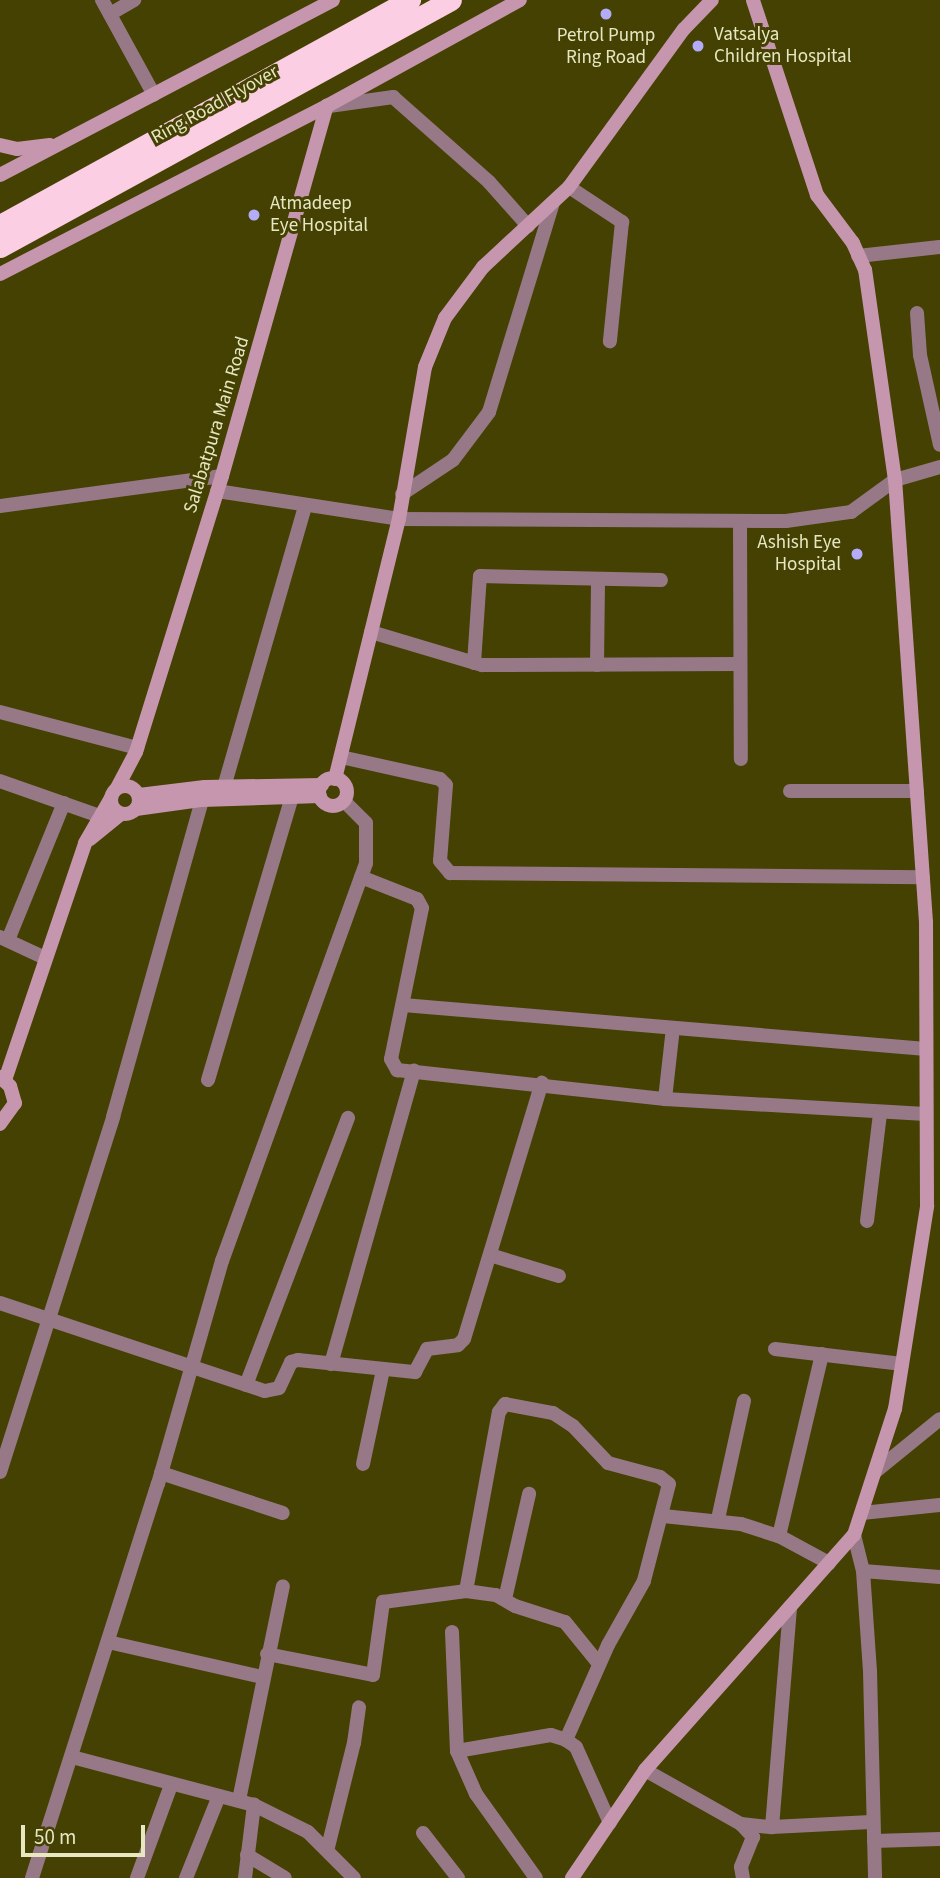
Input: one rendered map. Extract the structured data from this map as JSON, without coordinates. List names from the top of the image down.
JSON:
{
  "streets": {
    "highway": ["Ring Road Flyover"],
    "street": ["Salabatpura Main Road"]
  },
  "places": [
    "Petrol Pump Ring Road",
    "Vatsalya Children Hospital",
    "Atmadeep Eye Hospital",
    "Ashish Eye Hospital"
  ],
  "scale_bar": "50 m"
}
